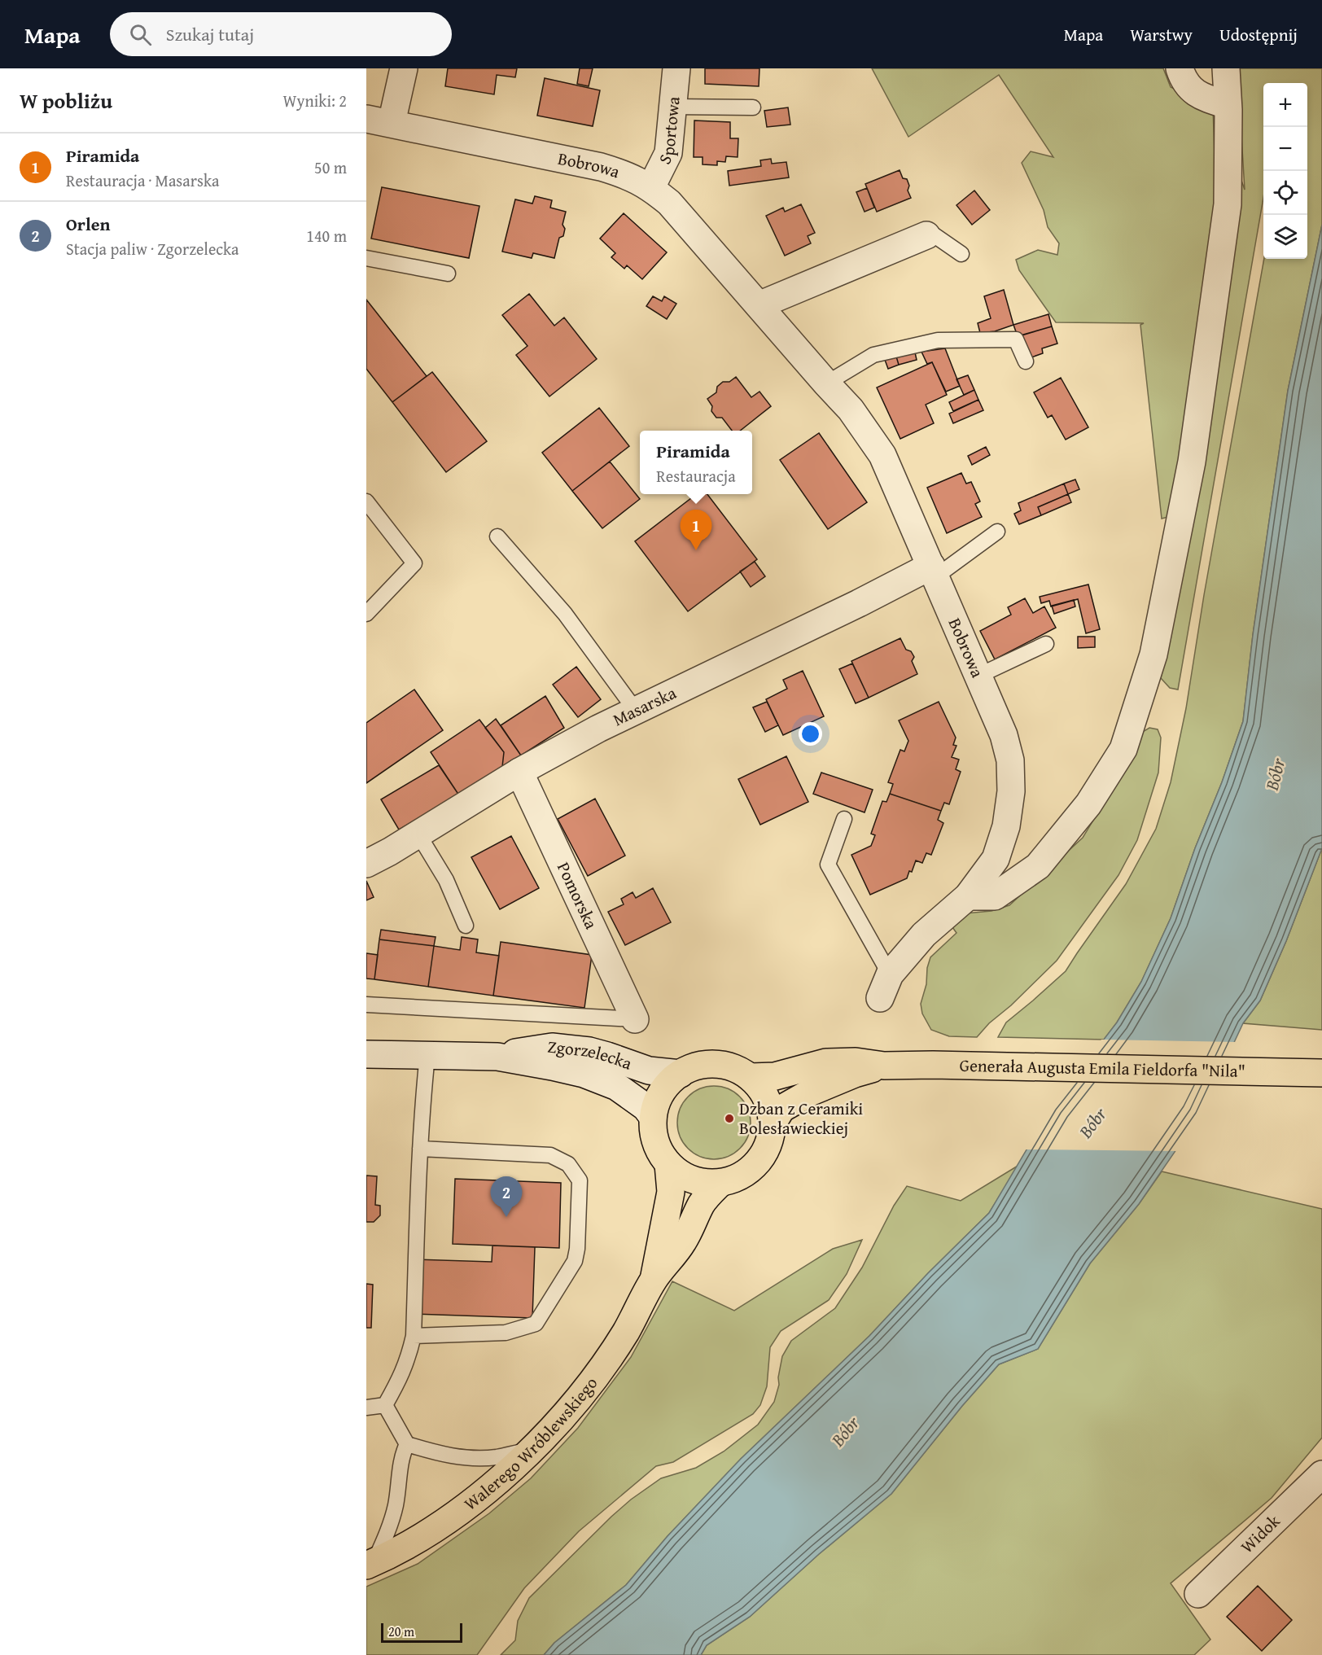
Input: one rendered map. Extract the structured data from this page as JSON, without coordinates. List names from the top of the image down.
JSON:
{
  "streets": {
    "main road": ["Generała Augusta Emila Fieldorfa \"Nila\"", "Walerego Wróblewskiego"],
    "street": [
      "Sportowa",
      "Bobrowa",
      "Masarska",
      "Pomorska",
      "Zgorzelecka",
      "Widok"
    ]
  },
  "crossings": [
    ["Sportowa", "Bobrowa"],
    ["Bobrowa", "Masarska"],
    ["Masarska", "Pomorska"],
    ["Zgorzelecka", "Generała Augusta Emila Fieldorfa \"Nila\""],
    ["Zgorzelecka", "Walerego Wróblewskiego"],
    ["Generała Augusta Emila Fieldorfa \"Nila\"", "Walerego Wróblewskiego"]
  ],
  "water": ["Bóbr"],
  "places": ["Dzban z Ceramiki Bolesławieckiej"],
  "scale_bar": "20 m",
  "page": {
    "header": "Mapa",
    "search": "Szukaj tutaj",
    "nav": ["Mapa", "Warstwy", "Udostępnij"],
    "heading": ["W pobliżu", "Wyniki: 2"],
    "map_buttons": ["+", "−"],
    "list": [
      {
        "mark": "1",
        "name": "Piramida",
        "note": "Restauracja · Masarska",
        "value": "50 m"
      },
      {
        "mark": "2",
        "name": "Orlen",
        "note": "Stacja paliw · Zgorzelecka",
        "value": "140 m"
      }
    ],
    "popup": ["Piramida", "Restauracja"],
    "pins": ["1", "2"],
    "scale": "20 m"
  }
}
